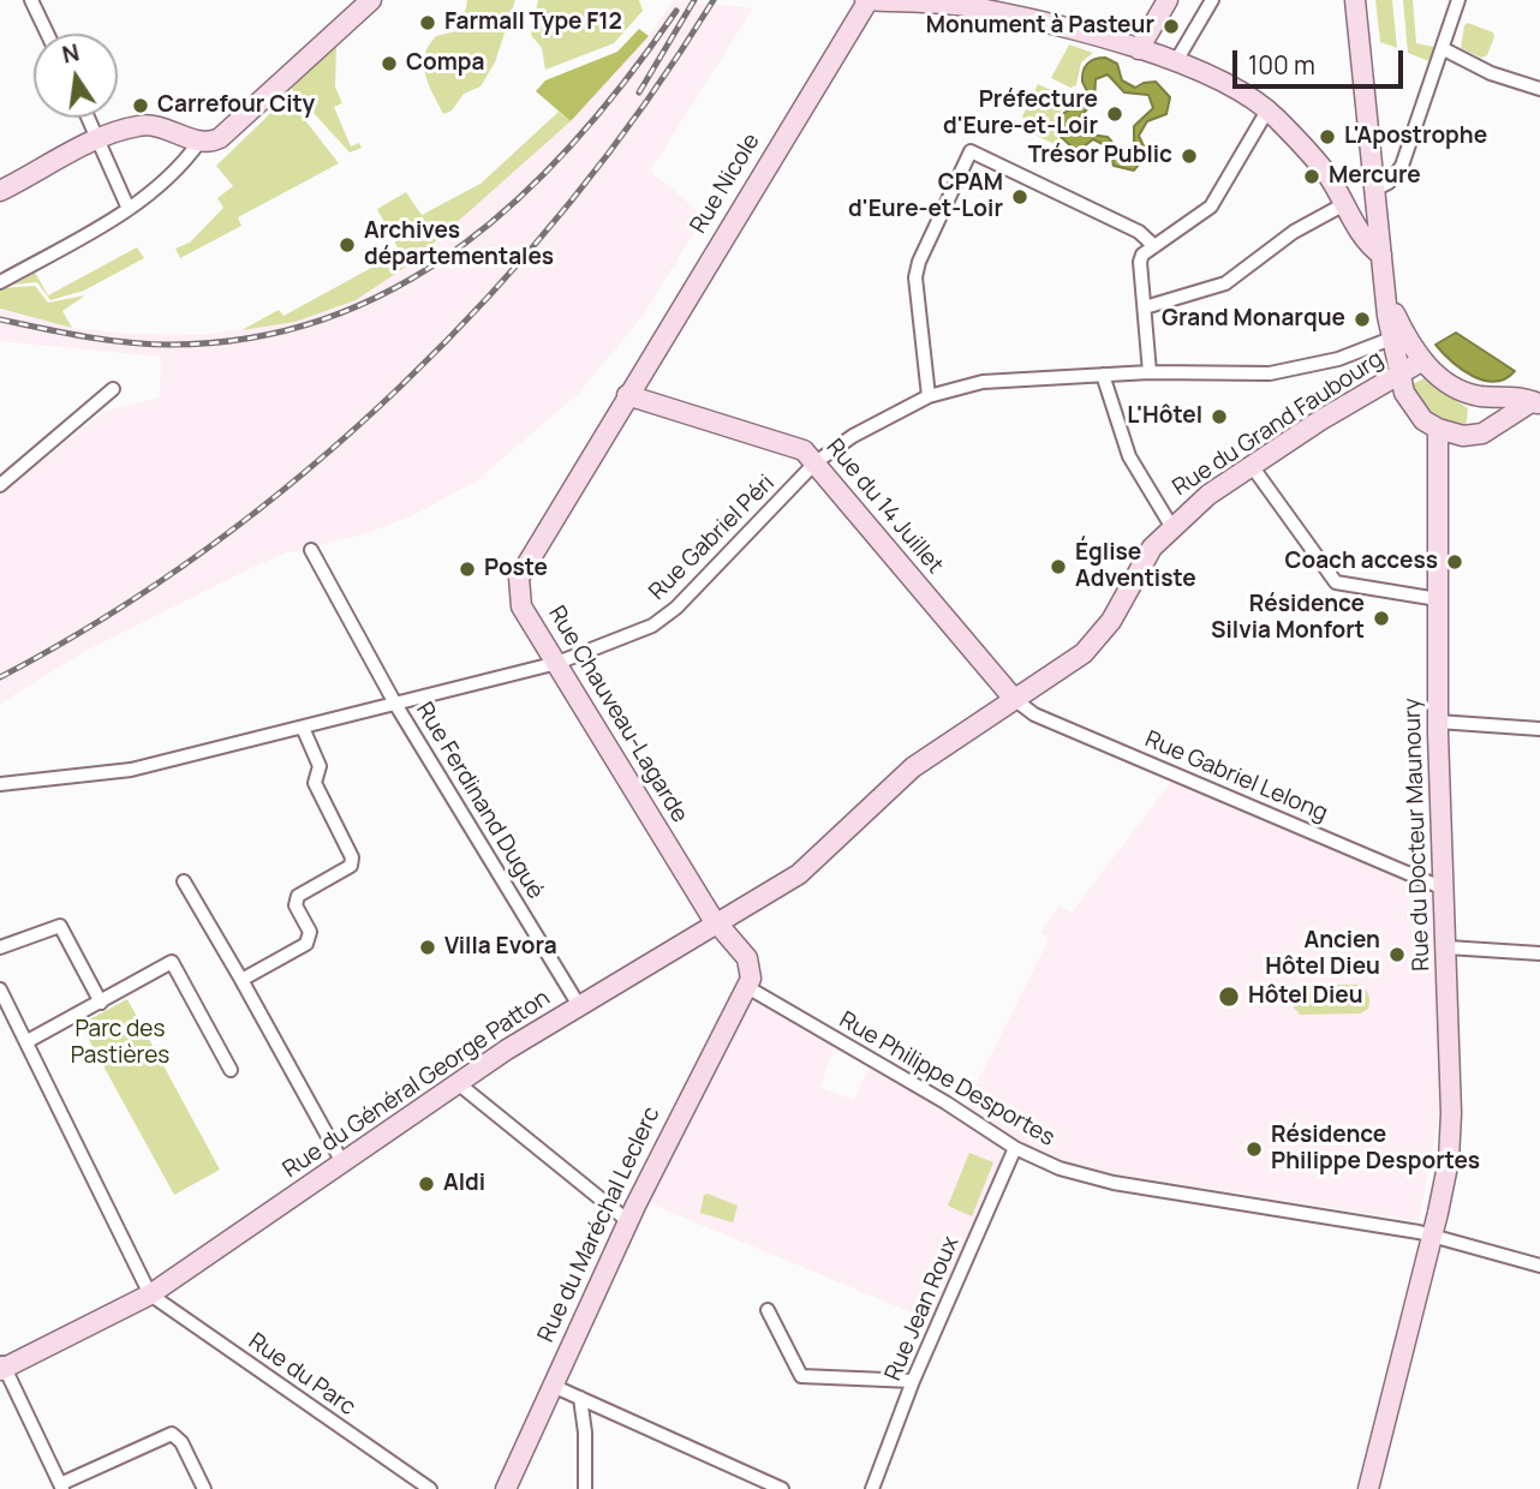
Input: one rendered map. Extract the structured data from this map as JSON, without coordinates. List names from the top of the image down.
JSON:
{
  "streets": {
    "main road": [
      "Rue Nicole",
      "Rue du Grand Faubourg",
      "Rue du 14 Juillet",
      "Rue Chauveau-Lagarde",
      "Rue du Docteur Maunoury",
      "Rue du Général George Patton",
      "Rue du Maréchal Leclerc"
    ],
    "street": [
      "Rue Gabriel Péri",
      "Rue Gabriel Lelong",
      "Rue Ferdinand Dugué",
      "Rue Philippe Desportes",
      "Rue Jean Roux",
      "Rue du Parc"
    ]
  },
  "crossings": [
    ["Rue Nicole", "Rue du 14 Juillet"],
    ["Rue Nicole", "Rue Chauveau-Lagarde"],
    ["Rue du Grand Faubourg", "Rue du 14 Juillet"],
    ["Rue du Grand Faubourg", "Rue Chauveau-Lagarde"],
    ["Rue du Grand Faubourg", "Rue Gabriel Lelong"],
    ["Rue du Grand Faubourg", "Rue du Général George Patton"],
    ["Rue du 14 Juillet", "Rue Gabriel Péri"],
    ["Rue du 14 Juillet", "Rue Chauveau-Lagarde"],
    ["Rue du 14 Juillet", "Rue Gabriel Lelong"],
    ["Rue Gabriel Péri", "Rue Chauveau-Lagarde"],
    ["Rue Gabriel Péri", "Rue Ferdinand Dugué"],
    ["Rue Chauveau-Lagarde", "Rue du Général George Patton"],
    ["Rue Gabriel Lelong", "Rue du Docteur Maunoury"],
    ["Rue Ferdinand Dugué", "Rue du Général George Patton"],
    ["Rue du Docteur Maunoury", "Rue Philippe Desportes"],
    ["Rue Philippe Desportes", "Rue du Maréchal Leclerc"],
    ["Rue Philippe Desportes", "Rue Jean Roux"],
    ["Rue du Général George Patton", "Rue du Parc"]
  ],
  "parks": ["Parc des Pastières"],
  "places": [
    "Farmall Type F12",
    "Monument à Pasteur",
    "Compa",
    "Carrefour City",
    "Préfecture d'Eure-et-Loir",
    "L'Apostrophe",
    "Trésor Public",
    "Mercure",
    "CPAM d'Eure-et-Loir",
    "Archives départementales",
    "Grand Monarque",
    "L'Hôtel",
    "Coach access",
    "Église Adventiste",
    "Poste",
    "Résidence Silvia Monfort",
    "Villa Evora",
    "Ancien Hôtel Dieu",
    "Hôtel Dieu",
    "Résidence Philippe Desportes",
    "Aldi"
  ],
  "scale_bar": "100 m",
  "north": "top"
}
